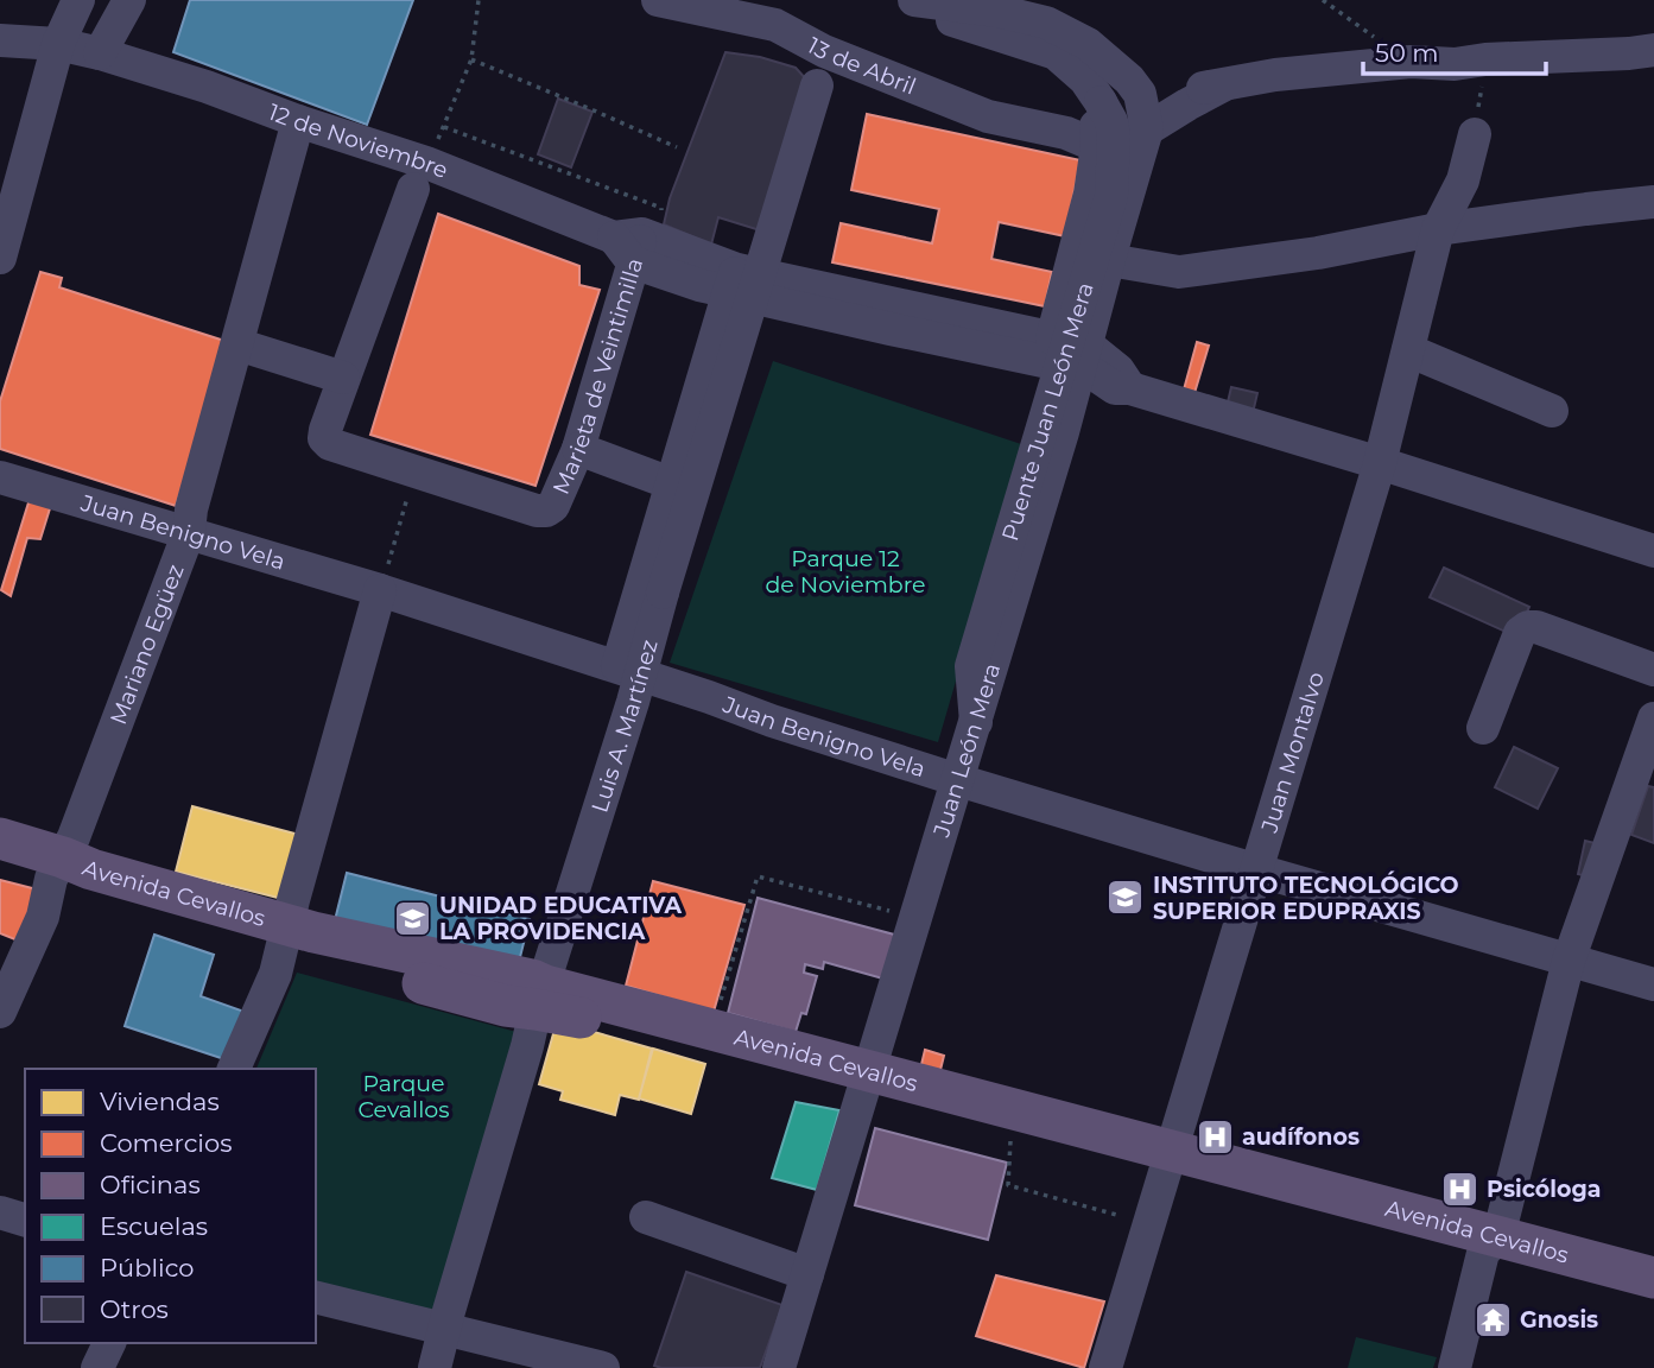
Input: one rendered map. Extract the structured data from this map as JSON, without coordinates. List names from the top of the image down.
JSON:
{
  "streets": {
    "main road": ["Avenida Cevallos"],
    "street": [
      "13 de Abril",
      "12 de Noviembre",
      "Marieta de Veintimilla",
      "Puente Juan León Mera",
      "Juan Benigno Vela",
      "Mariano Egüez",
      "Luis A. Martínez",
      "Juan León Mera",
      "Juan Montalvo"
    ]
  },
  "crossings": [
    ["13 de Abril", "Puente Juan León Mera"],
    ["13 de Abril", "Luis A. Martínez"],
    ["13 de Abril", "Juan León Mera"],
    ["12 de Noviembre", "Marieta de Veintimilla"],
    ["12 de Noviembre", "Mariano Egüez"],
    ["12 de Noviembre", "Luis A. Martínez"],
    ["12 de Noviembre", "Juan León Mera"],
    ["Puente Juan León Mera", "Juan León Mera"],
    ["Juan Benigno Vela", "Mariano Egüez"],
    ["Juan Benigno Vela", "Luis A. Martínez"],
    ["Juan Benigno Vela", "Juan León Mera"],
    ["Juan Benigno Vela", "Juan Montalvo"],
    ["Mariano Egüez", "Avenida Cevallos"],
    ["Luis A. Martínez", "Avenida Cevallos"],
    ["Juan León Mera", "Avenida Cevallos"],
    ["Juan Montalvo", "Avenida Cevallos"]
  ],
  "parks": ["Parque 12 de Noviembre", "Parque Cevallos"],
  "places": {
    "school or university": ["INSTITUTO TECNOLÓGICO SUPERIOR EDUPRAXIS", "UNIDAD EDUCATIVA LA PROVIDENCIA"],
    "hospital": ["audífonos", "Psicóloga"],
    "temple": ["Gnosis"]
  },
  "legend": [
    "Viviendas",
    "Comercios",
    "Oficinas",
    "Escuelas",
    "Público",
    "Otros"
  ],
  "scale_bar": "50 m"
}
